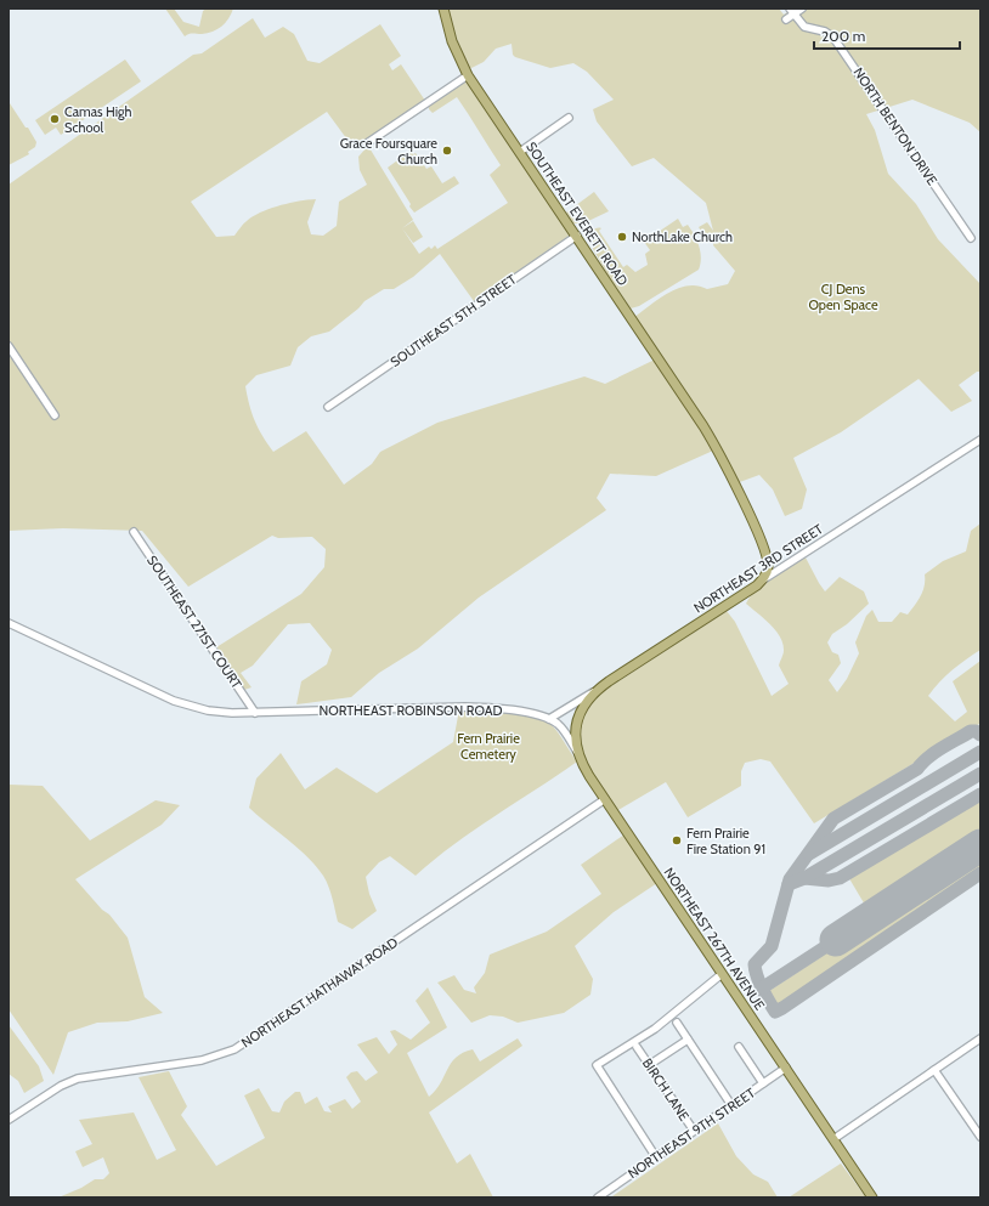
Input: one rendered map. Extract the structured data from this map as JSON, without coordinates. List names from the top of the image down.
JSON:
{
  "streets": {
    "main road": ["SOUTHEAST EVERETT ROAD", "NORTHEAST 3RD STREET", "NORTHEAST 267TH AVENUE"],
    "street": [
      "NORTH BENTON DRIVE",
      "SOUTHEAST 5TH STREET",
      "SOUTHEAST 271ST COURT",
      "NORTHEAST ROBINSON ROAD",
      "NORTHEAST HATHAWAY ROAD",
      "BIRCH LANE",
      "NORTHEAST 9TH STREET"
    ]
  },
  "crossings": [
    ["SOUTHEAST EVERETT ROAD", "SOUTHEAST 5TH STREET"],
    ["SOUTHEAST EVERETT ROAD", "NORTHEAST 3RD STREET"],
    ["NORTHEAST 3RD STREET", "NORTHEAST ROBINSON ROAD"],
    ["NORTHEAST 3RD STREET", "NORTHEAST 267TH AVENUE"],
    ["SOUTHEAST 271ST COURT", "NORTHEAST ROBINSON ROAD"],
    ["NORTHEAST 267TH AVENUE", "NORTHEAST HATHAWAY ROAD"],
    ["NORTHEAST 267TH AVENUE", "NORTHEAST 9TH STREET"],
    ["BIRCH LANE", "NORTHEAST 9TH STREET"]
  ],
  "parks": ["CJ Dens Open Space", "Fern Prairie Cemetery"],
  "places": [
    "Camas High School",
    "Grace Foursquare Church",
    "NorthLake Church",
    "Fern Prairie Fire Station 91"
  ],
  "scale_bar": "200 m"
}
